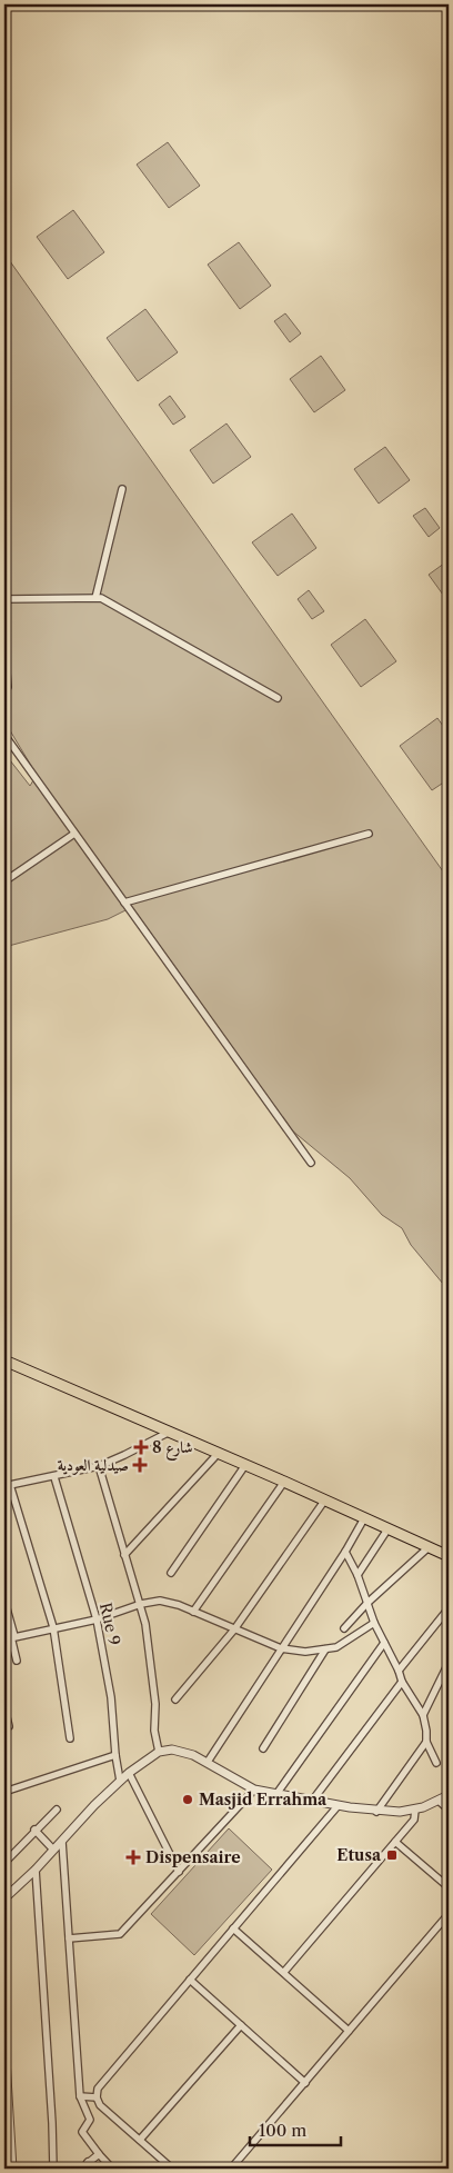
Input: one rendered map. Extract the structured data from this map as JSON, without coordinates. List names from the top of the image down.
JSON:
{
  "streets": {
    "street": ["Rue 9"]
  },
  "places": {
    "health": ["شارع 8", "صيدلية العودية", "Dispensaire"],
    "other": ["Masjid Errahma"],
    "transit": ["Etusa"]
  },
  "scale_bar": "100 m"
}
